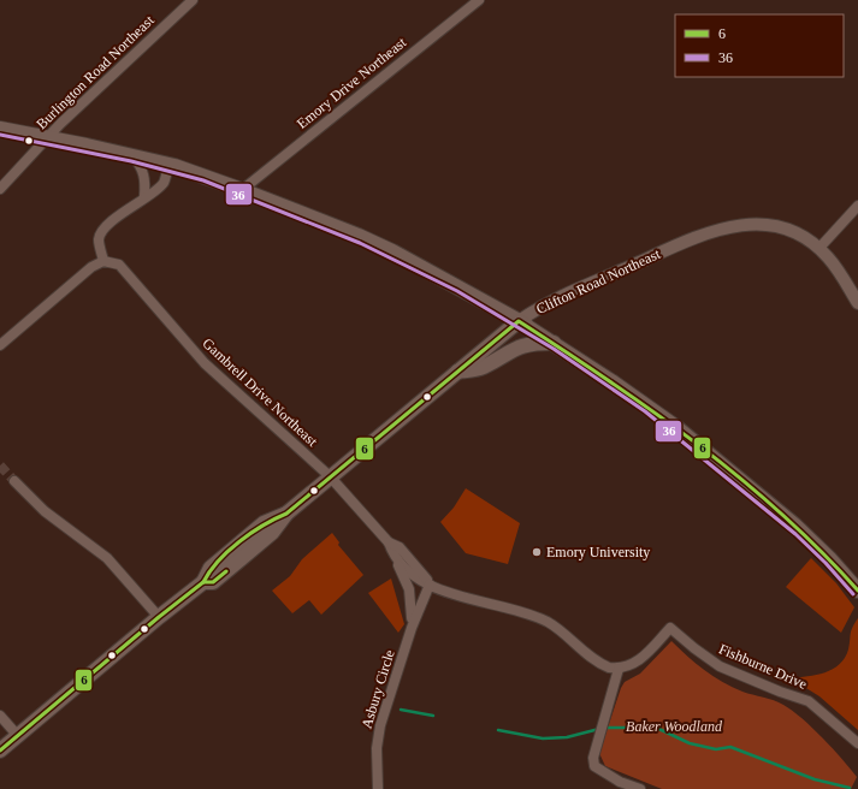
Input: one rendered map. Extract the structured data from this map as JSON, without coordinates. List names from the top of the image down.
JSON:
{
  "streets": {
    "street": [
      "Burlington Road Northeast",
      "Emory Drive Northeast",
      "Clifton Road Northeast",
      "Gambrell Drive Northeast",
      "Fishburne Drive",
      "Asbury Circle"
    ]
  },
  "parks": ["Baker Woodland"],
  "places": ["Emory University"],
  "lines": ["transit line 36", "transit line 6"],
  "legend": ["6", "36"]
}
